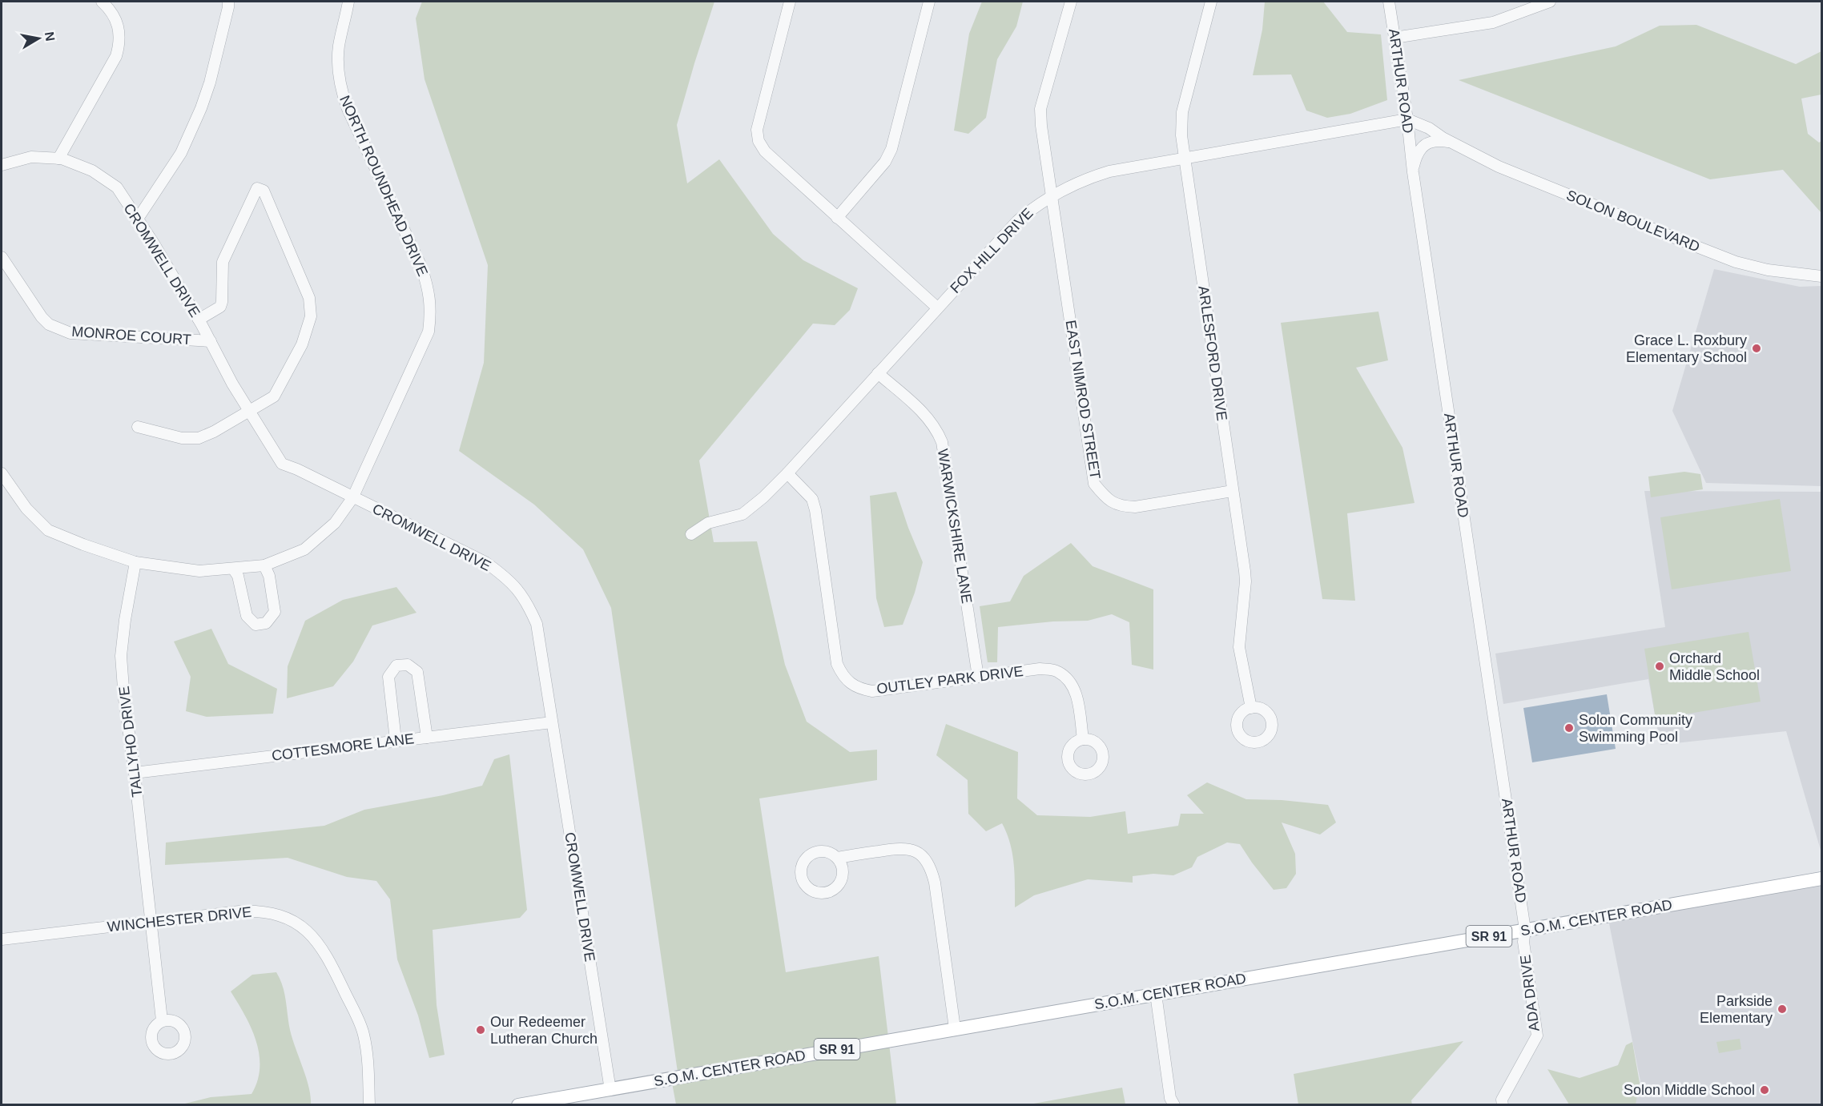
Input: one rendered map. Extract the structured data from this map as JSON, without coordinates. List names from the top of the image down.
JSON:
{
  "streets": {
    "main road": ["S.O.M. CENTER ROAD", "SR 91"],
    "street": [
      "ARTHUR ROAD",
      "NORTH ROUNDHEAD DRIVE",
      "SOLON BOULEVARD",
      "FOX HILL DRIVE",
      "CROMWELL DRIVE",
      "MONROE COURT",
      "ARLESFORD DRIVE",
      "EAST NIMROD STREET",
      "WARWICKSHIRE LANE",
      "OUTLEY PARK DRIVE",
      "TALLYHO DRIVE",
      "COTTESMORE LANE",
      "WINCHESTER DRIVE",
      "ADA DRIVE"
    ]
  },
  "crossings": [
    ["ARTHUR ROAD", "SOLON BOULEVARD"],
    ["ARTHUR ROAD", "FOX HILL DRIVE"],
    ["ARTHUR ROAD", "S.O.M. CENTER ROAD"],
    ["ARTHUR ROAD", "ADA DRIVE"],
    ["NORTH ROUNDHEAD DRIVE", "CROMWELL DRIVE"],
    ["NORTH ROUNDHEAD DRIVE", "TALLYHO DRIVE"],
    ["SOLON BOULEVARD", "FOX HILL DRIVE"],
    ["FOX HILL DRIVE", "ARLESFORD DRIVE"],
    ["FOX HILL DRIVE", "EAST NIMROD STREET"],
    ["FOX HILL DRIVE", "WARWICKSHIRE LANE"],
    ["FOX HILL DRIVE", "OUTLEY PARK DRIVE"],
    ["CROMWELL DRIVE", "MONROE COURT"],
    ["CROMWELL DRIVE", "COTTESMORE LANE"],
    ["CROMWELL DRIVE", "S.O.M. CENTER ROAD"],
    ["ARLESFORD DRIVE", "EAST NIMROD STREET"],
    ["WARWICKSHIRE LANE", "OUTLEY PARK DRIVE"],
    ["TALLYHO DRIVE", "COTTESMORE LANE"],
    ["TALLYHO DRIVE", "WINCHESTER DRIVE"],
    ["S.O.M. CENTER ROAD", "ADA DRIVE"]
  ],
  "places": [
    "Grace L. Roxbury Elementary School",
    "Orchard Middle School",
    "Solon Community Swimming Pool",
    "Parkside Elementary",
    "Our Redeemer Lutheran Church",
    "Solon Middle School"
  ],
  "north": "right"
}
